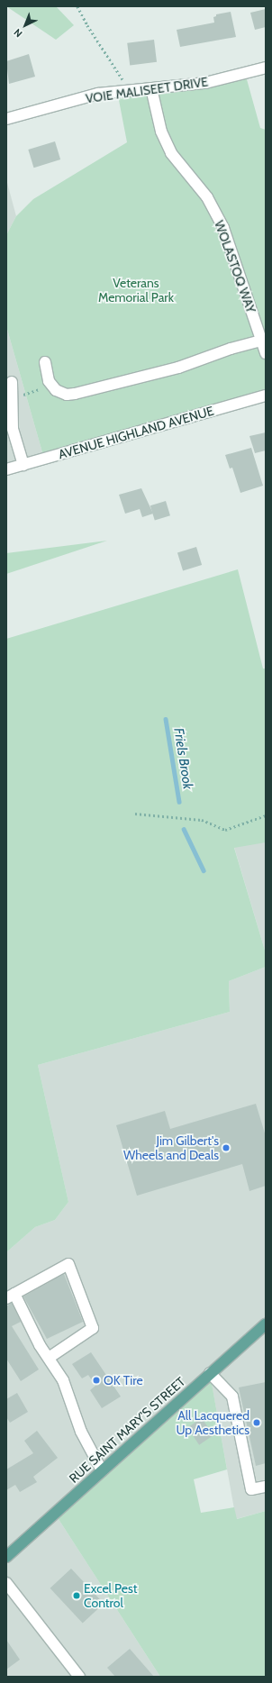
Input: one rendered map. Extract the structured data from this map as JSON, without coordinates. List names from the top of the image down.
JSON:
{
  "streets": {
    "main road": ["RUE SAINT MARY'S STREET"],
    "street": ["VOIE MALISEET DRIVE", "WOLASTOQ WAY", "AVENUE HIGHLAND AVENUE"]
  },
  "crossings": [
    ["VOIE MALISEET DRIVE", "WOLASTOQ WAY"]
  ],
  "water": ["Friels Brook"],
  "parks": ["Veterans Memorial Park"],
  "places": [
    "Jim Gilbert's Wheels and Deals",
    "OK Tire",
    "All Lacquered Up Aesthetics",
    "Excel Pest Control"
  ],
  "north": "bottom left"
}
